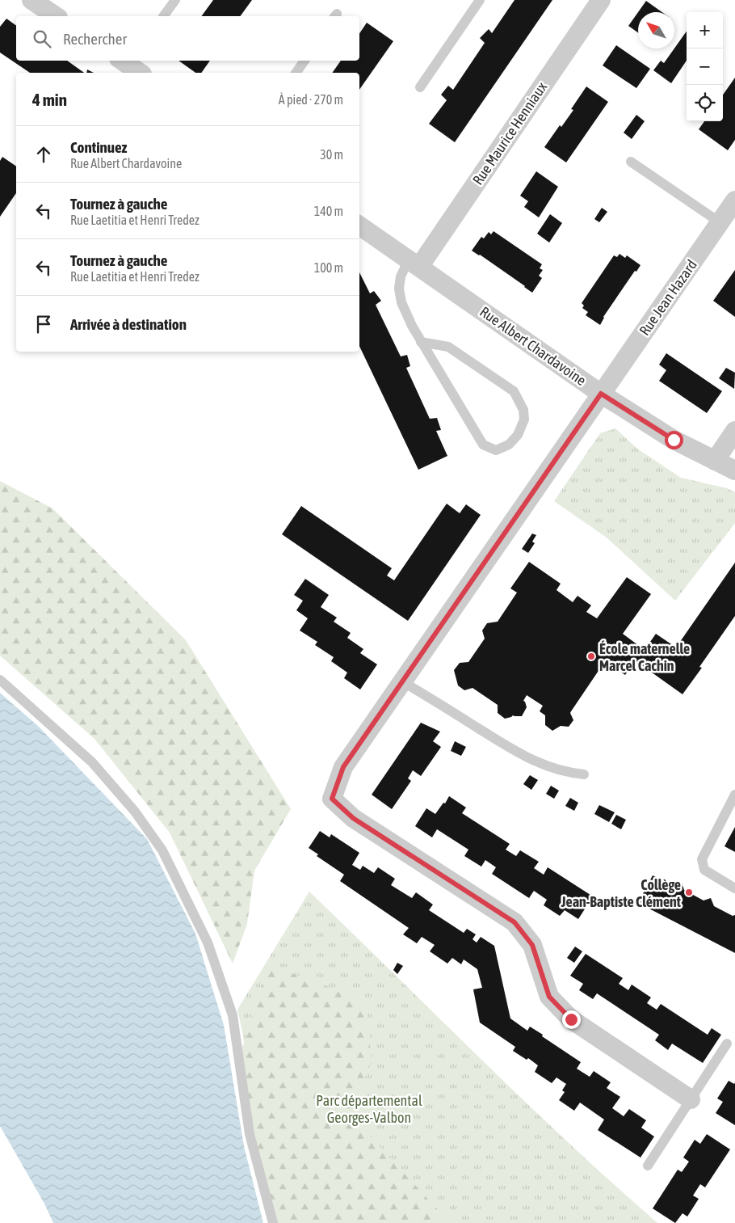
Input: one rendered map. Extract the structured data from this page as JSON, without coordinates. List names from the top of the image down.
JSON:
{
  "streets": {
    "street": ["Rue Maurice Henniaux", "Rue Jean Hazard", "Rue Albert Chardavoine"]
  },
  "crossings": [
    ["Rue Maurice Henniaux", "Rue Albert Chardavoine"],
    ["Rue Jean Hazard", "Rue Albert Chardavoine"]
  ],
  "parks": ["Parc départemental Georges-Valbon"],
  "places": ["École maternelle Marcel Cachin", "Collège Jean-Baptiste Clément"],
  "north": "top left",
  "page": {
    "map_buttons": ["+", "−"],
    "search": "Rechercher",
    "heading": ["4 min", "À pied · 270 m"],
    "list": [
      ["Continuez", "Rue Albert Chardavoine", "30 m"],
      ["Tournez à gauche", "Rue Laetitia et Henri Tredez", "140 m"],
      ["Tournez à gauche", "Rue Laetitia et Henri Tredez", "100 m"],
      "Arrivée à destination"
    ]
  }
}
